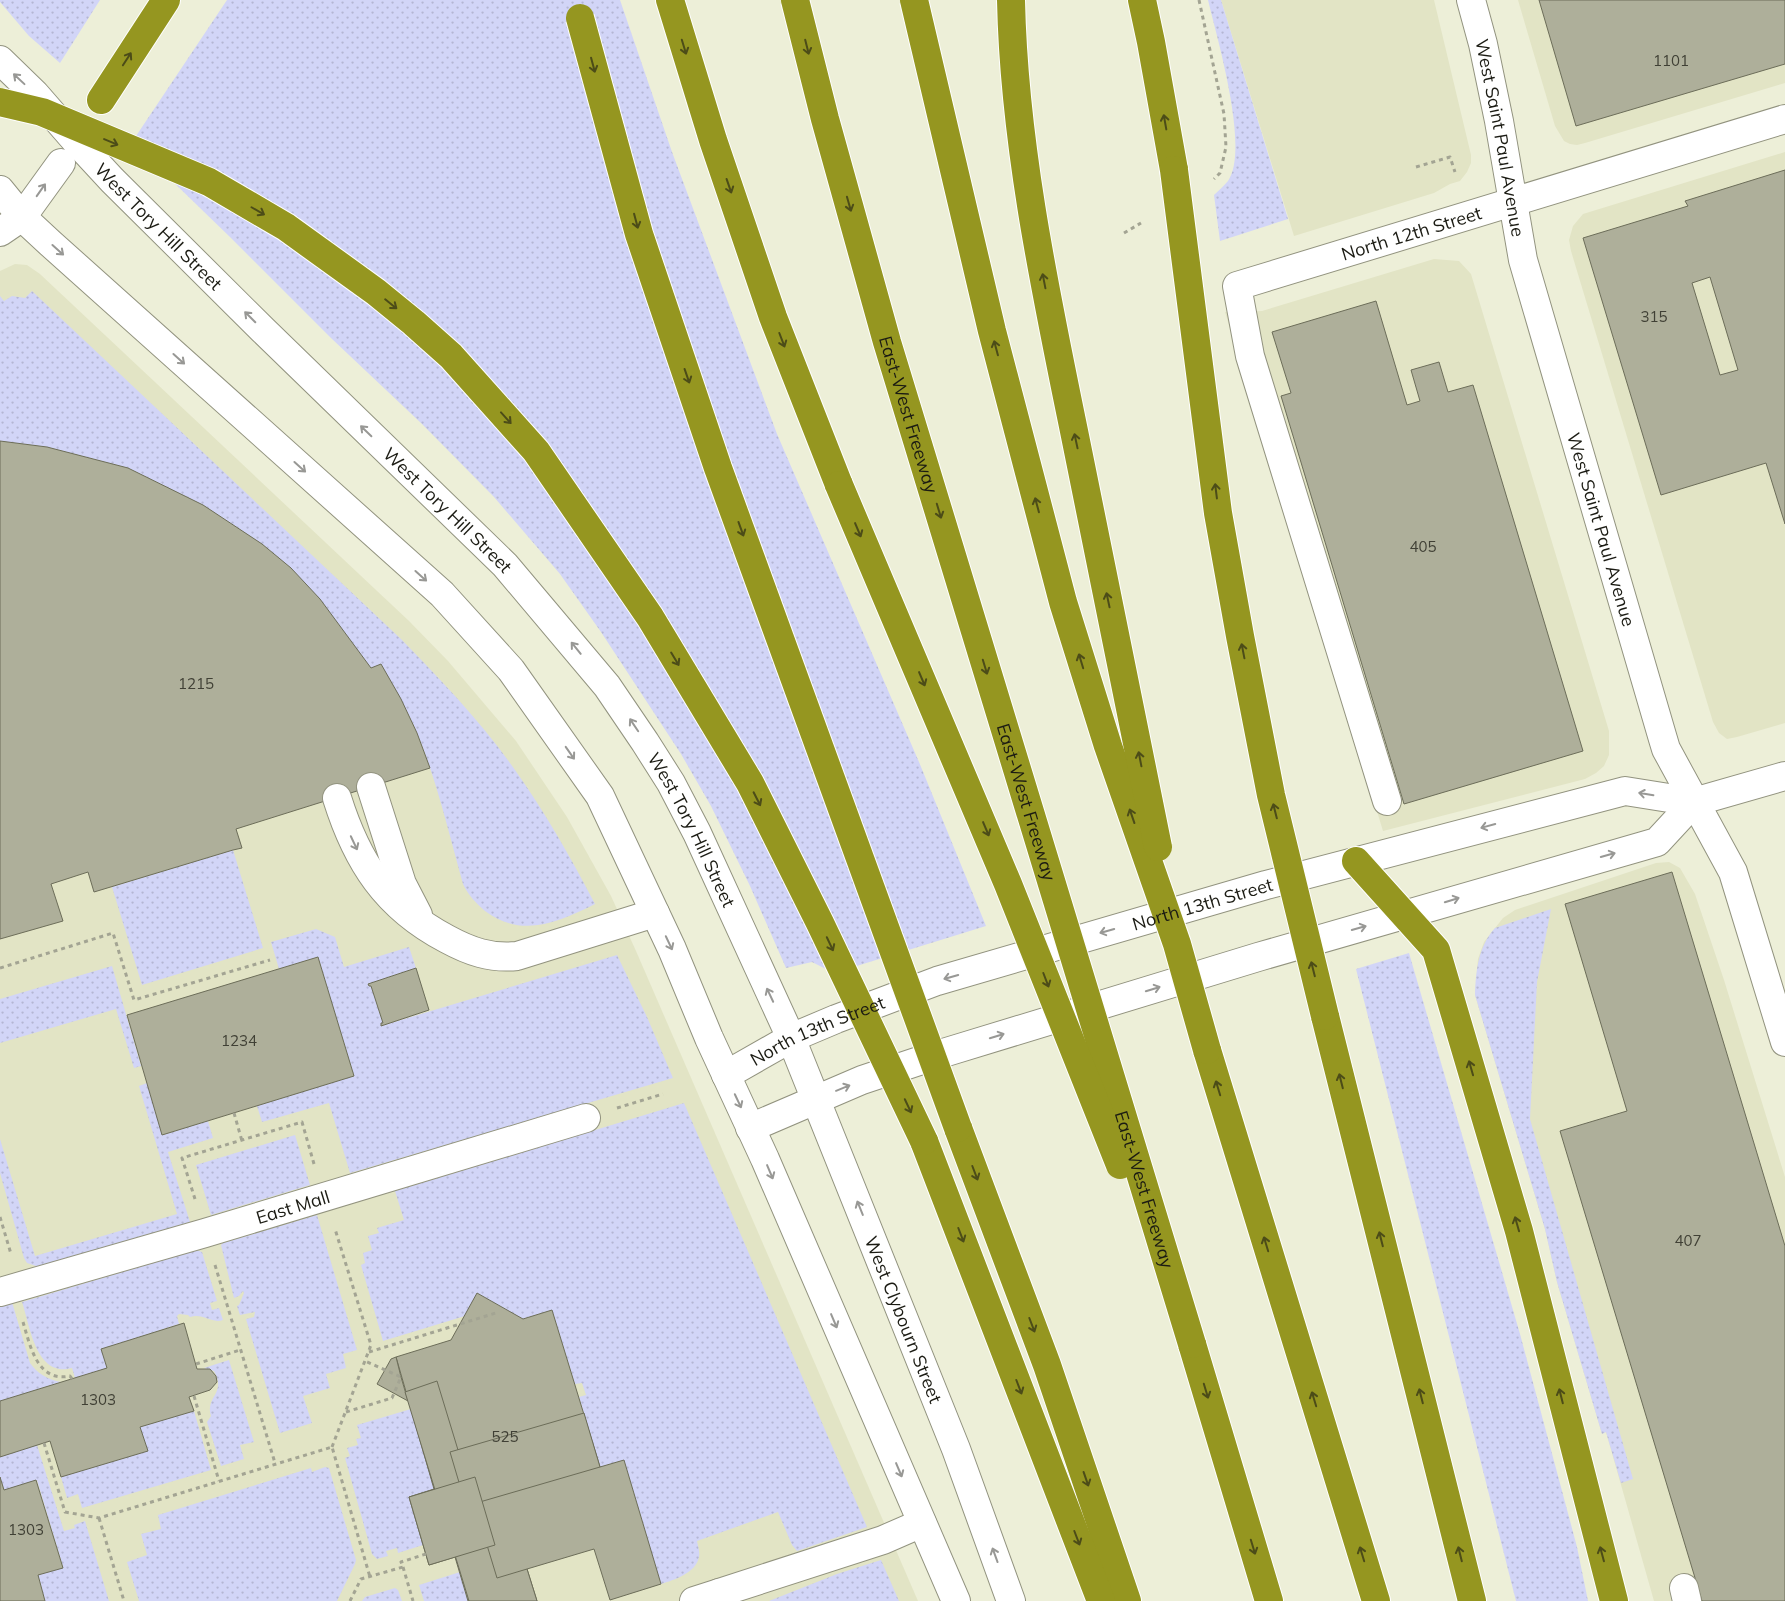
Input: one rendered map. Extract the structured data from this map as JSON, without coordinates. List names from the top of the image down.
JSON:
{
  "streets": {
    "highway": ["East-West Freeway"],
    "street": [
      "West Saint Paul Avenue",
      "West Tory Hill Street",
      "North 12th Street",
      "North 13th Street",
      "East Mall",
      "West Clybourn Street"
    ]
  },
  "crossings": [
    ["West Saint Paul Avenue", "North 12th Street"],
    ["West Saint Paul Avenue", "North 13th Street"],
    ["West Tory Hill Street", "North 13th Street"],
    ["West Tory Hill Street", "West Clybourn Street"],
    ["North 13th Street", "West Clybourn Street"]
  ],
  "house_numbers": [
    "1101",
    "315",
    "405",
    "1215",
    "1234",
    "407",
    "1303",
    "525",
    "1303"
  ]
}
